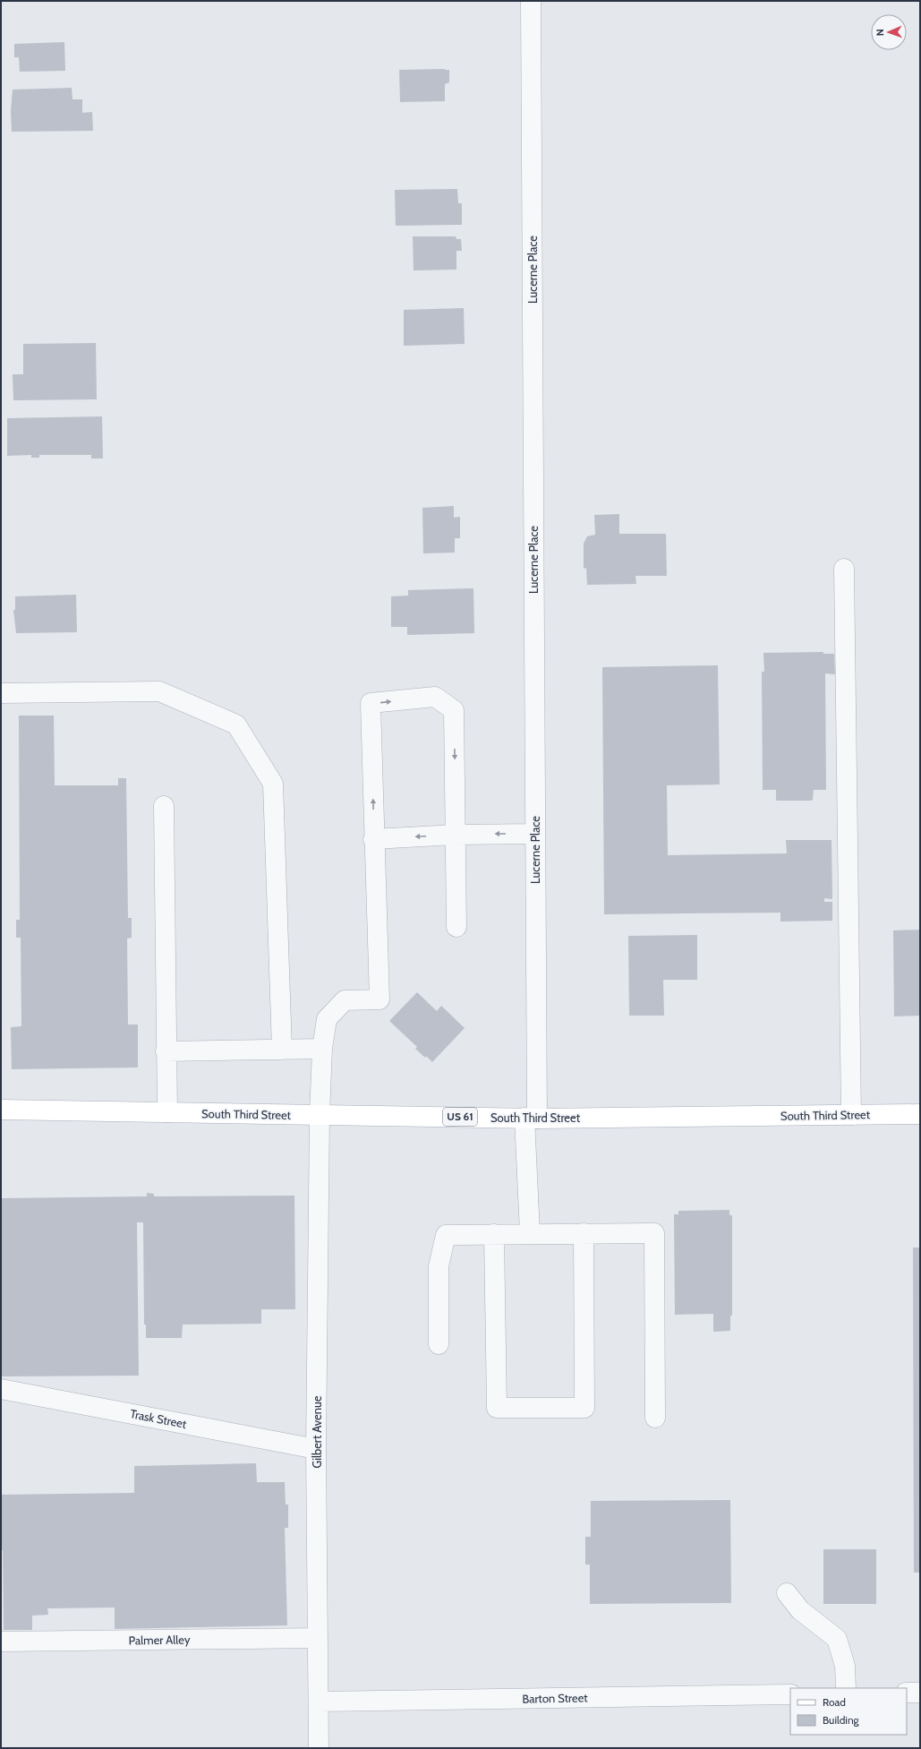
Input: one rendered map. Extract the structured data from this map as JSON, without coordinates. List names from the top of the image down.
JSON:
{
  "streets": {
    "main road": ["South Third Street", "US 61"],
    "street": [
      "Lucerne Place",
      "Trask Street",
      "Gilbert Avenue",
      "Palmer Alley",
      "Barton Street"
    ]
  },
  "crossings": [
    ["Lucerne Place", "South Third Street"],
    ["South Third Street", "Gilbert Avenue"],
    ["Trask Street", "Gilbert Avenue"],
    ["Gilbert Avenue", "Palmer Alley"],
    ["Gilbert Avenue", "Barton Street"]
  ],
  "legend": ["Road", "Building"],
  "north": "left"
}
